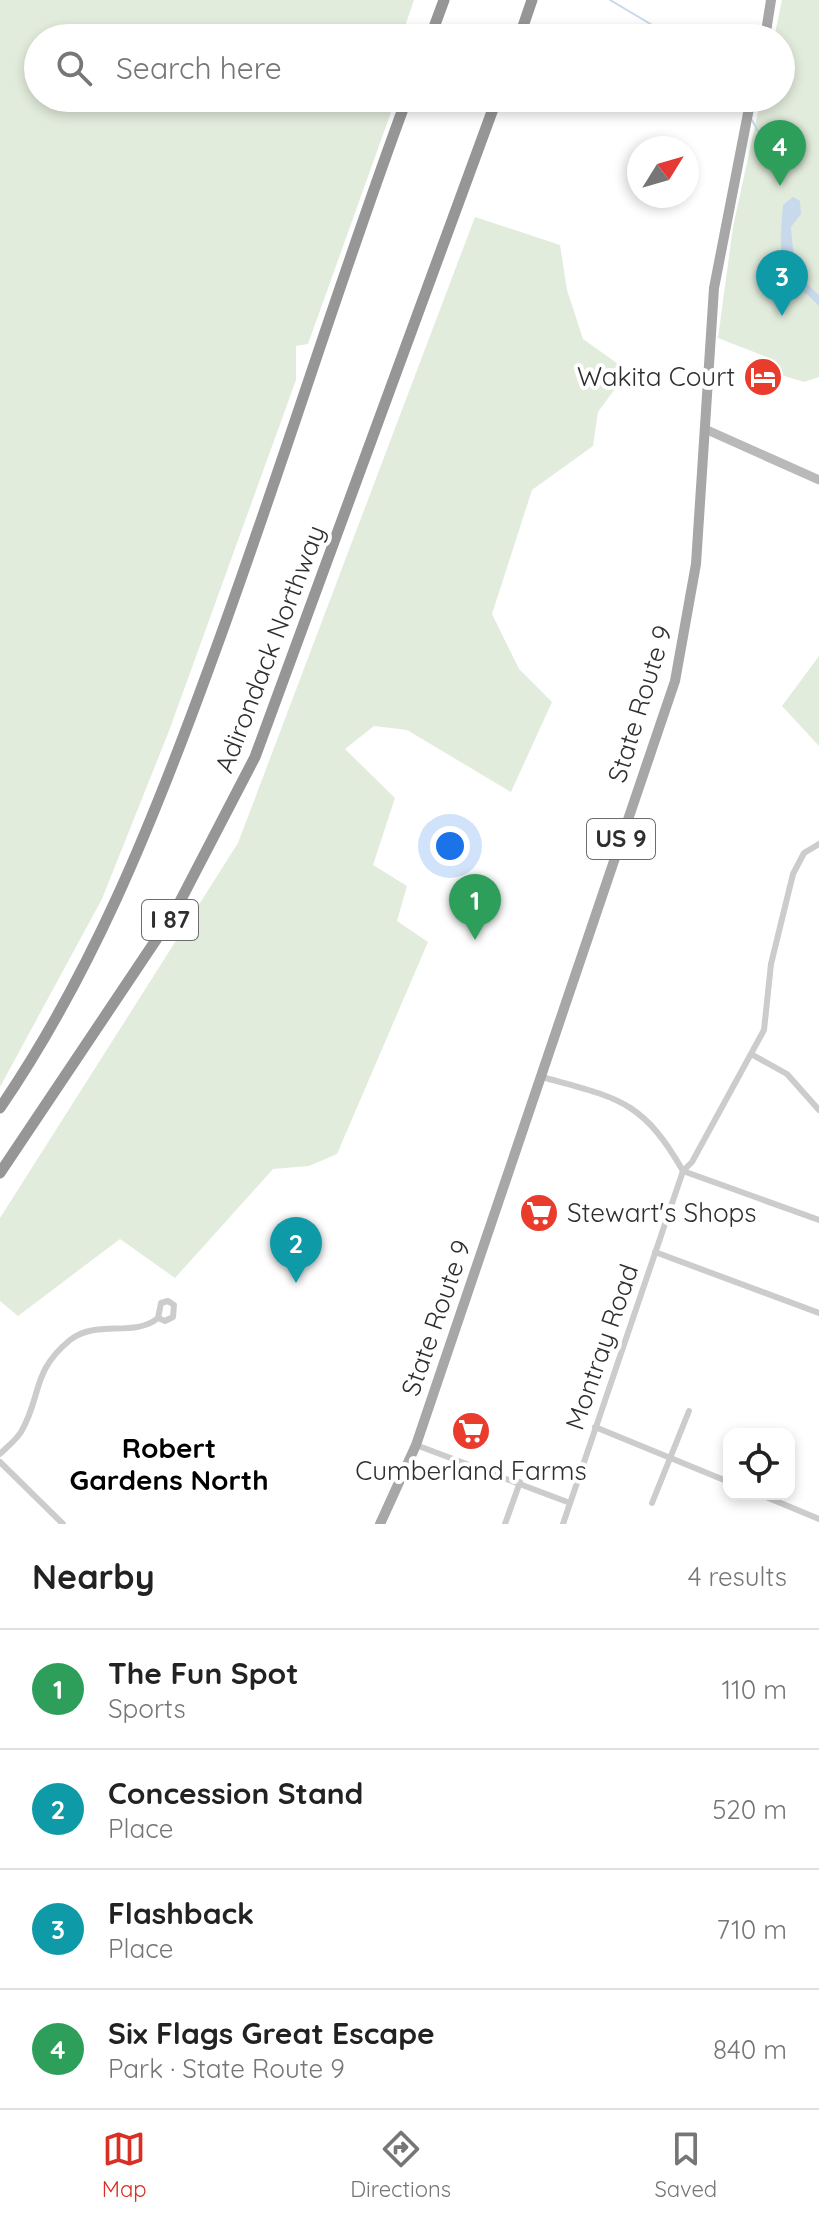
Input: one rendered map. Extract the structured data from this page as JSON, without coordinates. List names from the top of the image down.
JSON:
{
  "streets": {
    "highway": ["Adirondack Northway", "I 87"],
    "main road": ["State Route 9", "US 9"],
    "street": ["Montray Road"]
  },
  "districts": ["Robert Gardens North"],
  "places": {
    "hotel": ["Wakita Court"],
    "supermarket": ["Stewart's Shops", "Cumberland Farms"]
  },
  "north": "top right",
  "page": {
    "search": "Search here",
    "pins": [
      "4",
      "3",
      "1",
      "2"
    ],
    "heading": ["Nearby", "4 results"],
    "list": [
      {
        "mark": "1",
        "name": "The Fun Spot",
        "note": "Sports",
        "value": "110 m"
      },
      {
        "mark": "2",
        "name": "Concession Stand",
        "note": "Place",
        "value": "520 m"
      },
      {
        "mark": "3",
        "name": "Flashback",
        "note": "Place",
        "value": "710 m"
      },
      {
        "mark": "4",
        "name": "Six Flags Great Escape",
        "note": "Park · State Route 9",
        "value": "840 m"
      }
    ],
    "nav": ["Map", "Directions", "Saved"]
  }
}
